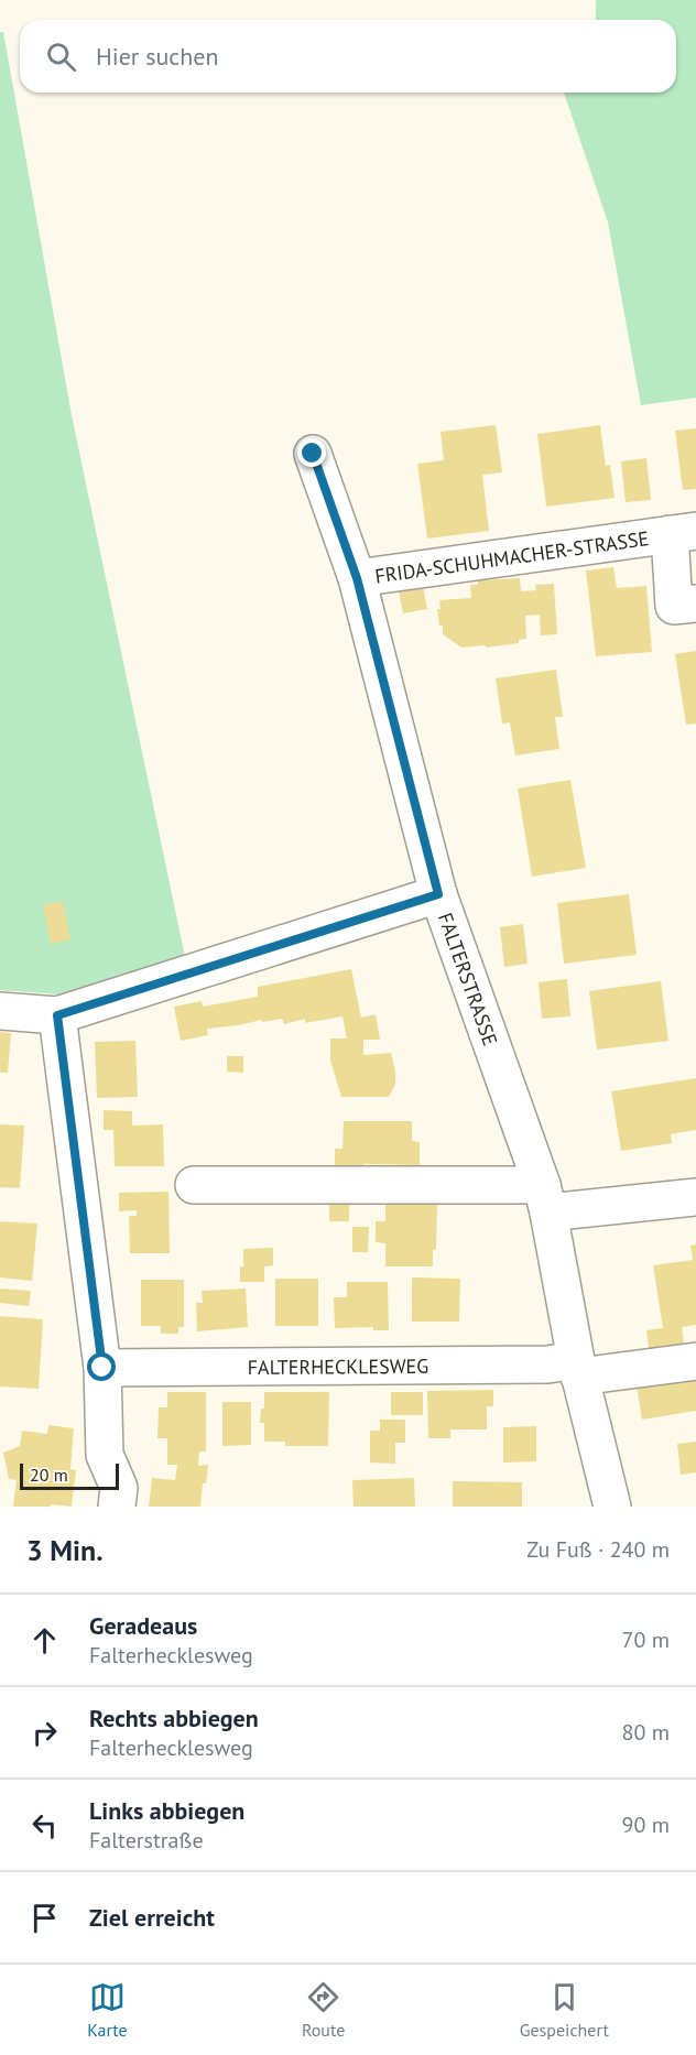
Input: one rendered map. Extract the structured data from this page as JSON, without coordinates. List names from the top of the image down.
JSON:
{
  "streets": {
    "street": ["FRIDA-SCHUHMACHER-STRASSE", "FALTERSTRASSE", "FALTERHECKLESWEG"]
  },
  "crossings": [
    ["FRIDA-SCHUHMACHER-STRASSE", "FALTERSTRASSE"],
    ["FALTERSTRASSE", "FALTERHECKLESWEG"]
  ],
  "scale_bar": "20 m",
  "page": {
    "search": "Hier suchen",
    "scale": "20 m",
    "heading": ["3 Min.", "Zu Fuß · 240 m"],
    "list": [
      ["Geradeaus", "Falterhecklesweg", "70 m"],
      ["Rechts abbiegen", "Falterhecklesweg", "80 m"],
      ["Links abbiegen", "Falterstraße", "90 m"],
      "Ziel erreicht"
    ],
    "nav": ["Karte", "Route", "Gespeichert"]
  }
}
